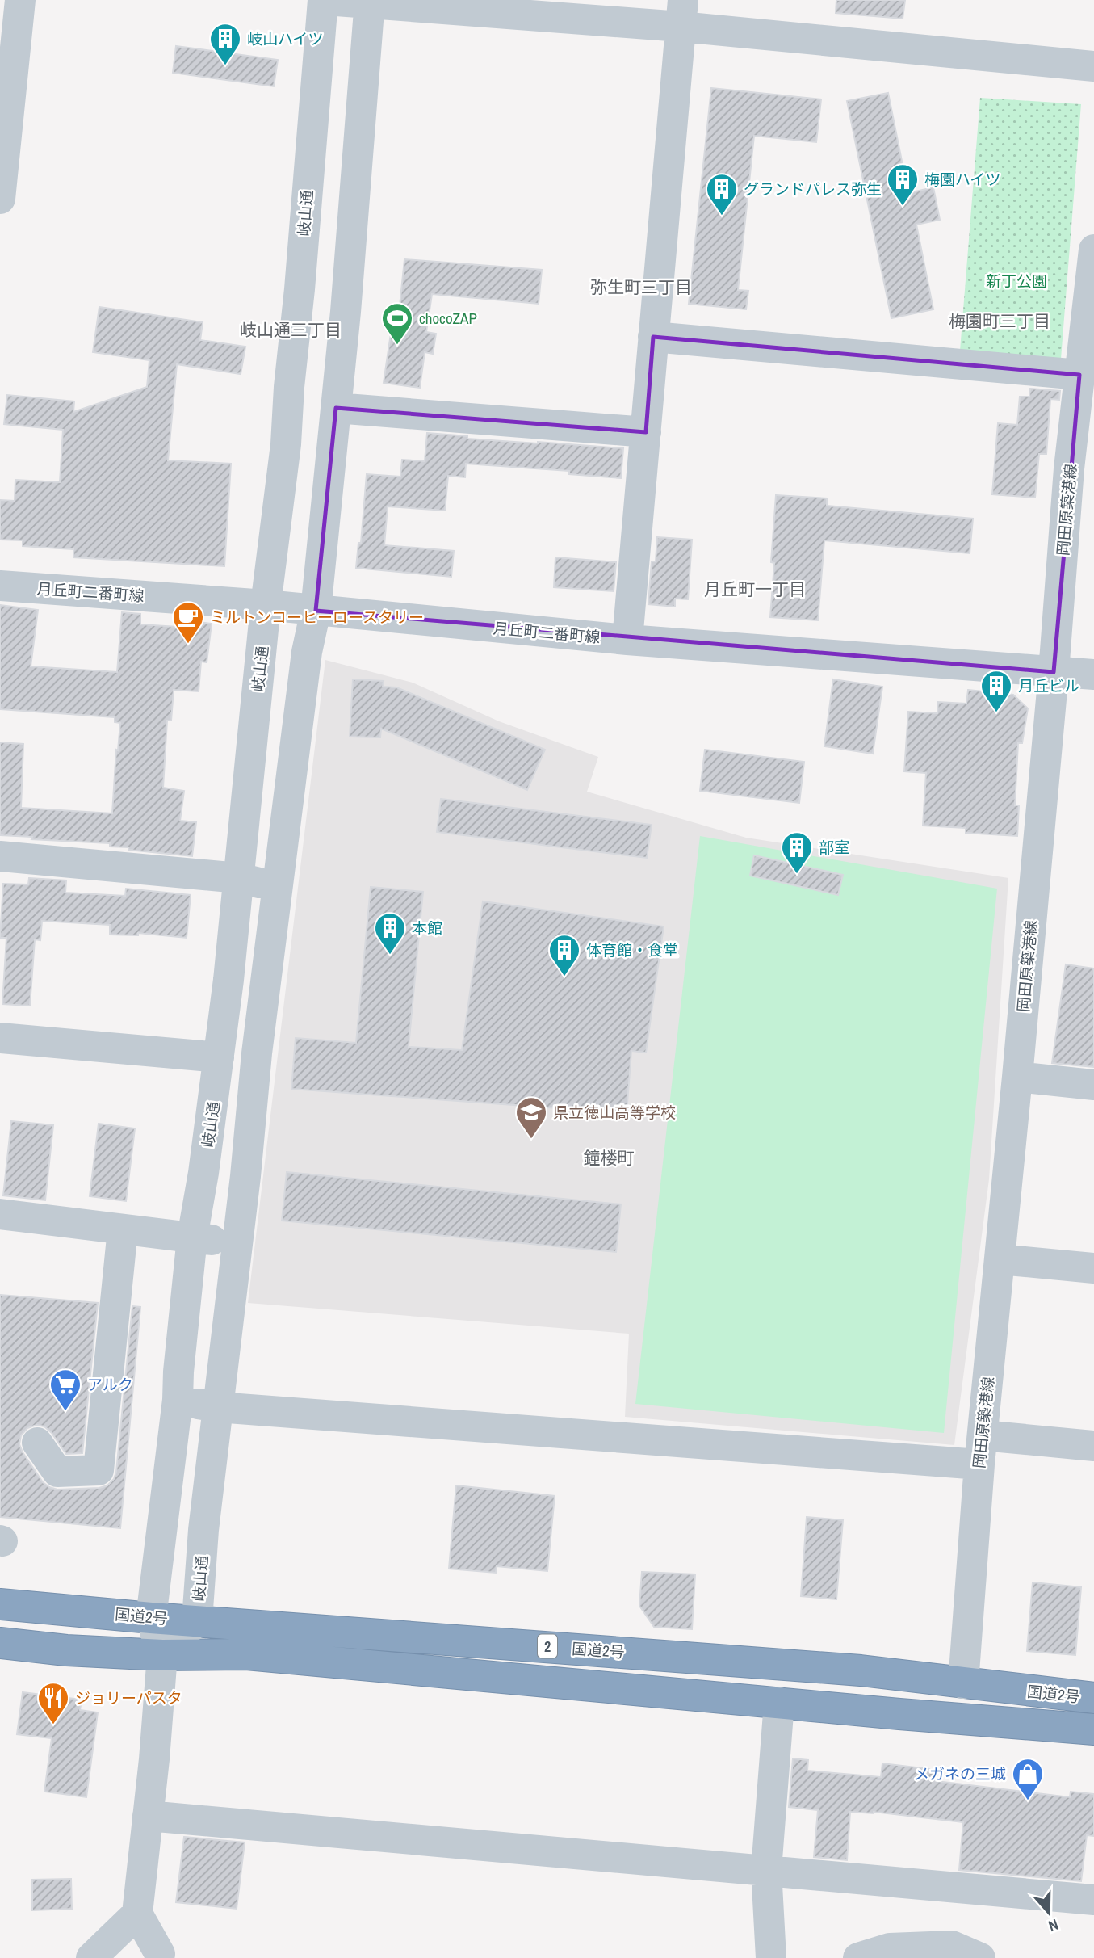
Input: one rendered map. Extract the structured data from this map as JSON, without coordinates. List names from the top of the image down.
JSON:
{
  "streets": {
    "highway": ["国道2号", "2"],
    "street": ["岐山通", "岡田原築港線", "月丘町二番町線"]
  },
  "crossings": [
    ["岐山通", "月丘町二番町線"],
    ["岐山通", "国道2号"],
    ["岡田原築港線", "月丘町二番町線"],
    ["岡田原築港線", "国道2号"]
  ],
  "districts": [
    "弥生町三丁目",
    "梅園町三丁目",
    "岐山通三丁目",
    "月丘町一丁目",
    "鐘楼町"
  ],
  "parks": ["新丁公園"],
  "places": {
    "building": [
      "岐山ハイツ",
      "梅園ハイツ",
      "グランドパレス弥生",
      "月丘ビル",
      "部室",
      "本館",
      "体育館・食堂"
    ],
    "sports": ["chocoZAP"],
    "cafe": ["ミルトンコーヒーロースタリー"],
    "school or university": ["県立徳山高等学校"],
    "supermarket": ["アルク"],
    "restaurant": ["ジョリーパスタ"],
    "shop": ["メガネの三城"]
  },
  "north": "bottom"
}
